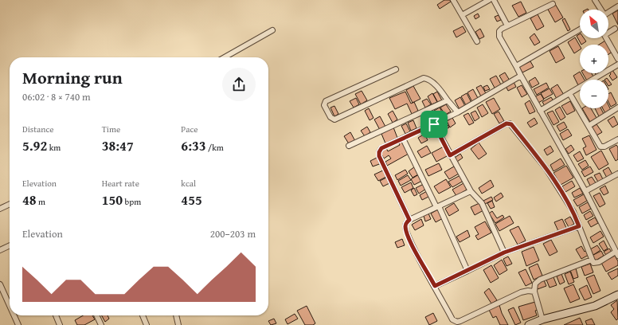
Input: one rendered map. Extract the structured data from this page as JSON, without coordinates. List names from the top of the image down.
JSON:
{
  "north": "top left",
  "page": {
    "map_buttons": ["+", "−"],
    "heading": ["Morning run", "06:02 · 8 × 740 m"],
    "stats": [
      ["Distance", "5.92 km"],
      ["Time", "38:47"],
      ["Pace", "6:33 /km"],
      ["Elevation", "48 m"],
      ["Heart rate", "150 bpm"],
      ["kcal", "455"]
    ],
    "chart": ["Elevation", "200–203 m"]
  }
}
